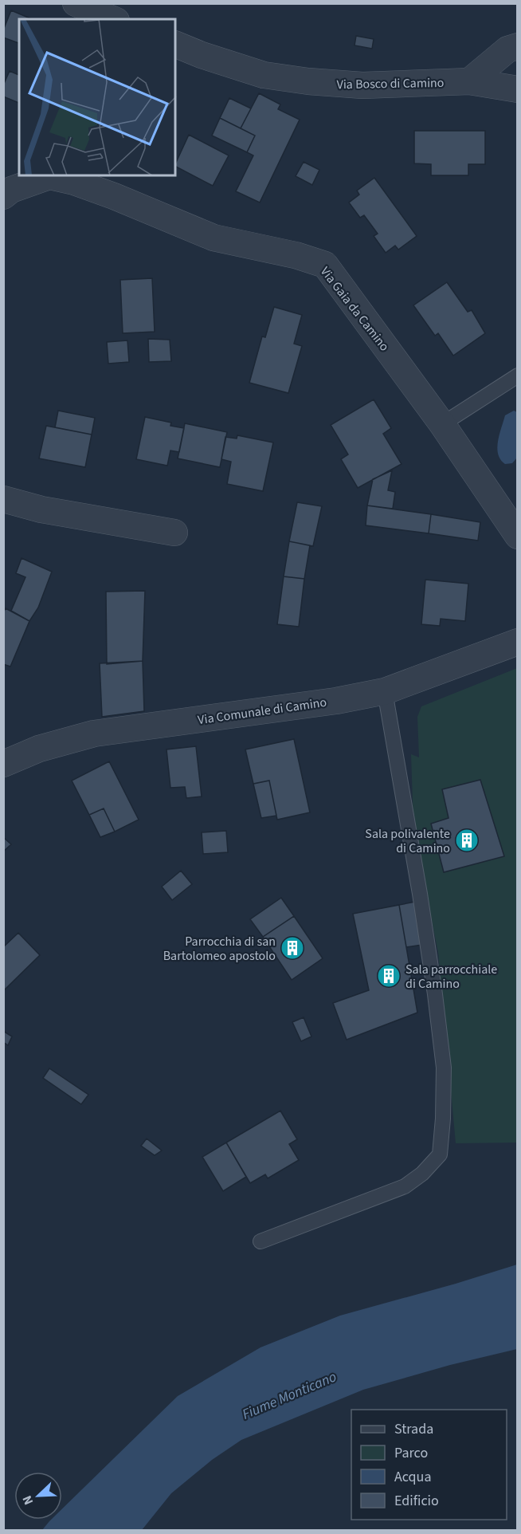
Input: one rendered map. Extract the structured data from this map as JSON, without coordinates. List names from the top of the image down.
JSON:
{
  "streets": {
    "street": ["Via Bosco di Camino", "Via Gaia da Camino", "Via Comunale di Camino"]
  },
  "water": ["Fiume Monticano"],
  "places": {
    "building": ["Sala polivalente di Camino", "Parrocchia di san Bartolomeo apostolo", "Sala parrocchiale di Camino"]
  },
  "legend": [
    "Strada",
    "Parco",
    "Acqua",
    "Edificio"
  ],
  "north": "bottom left"
}
